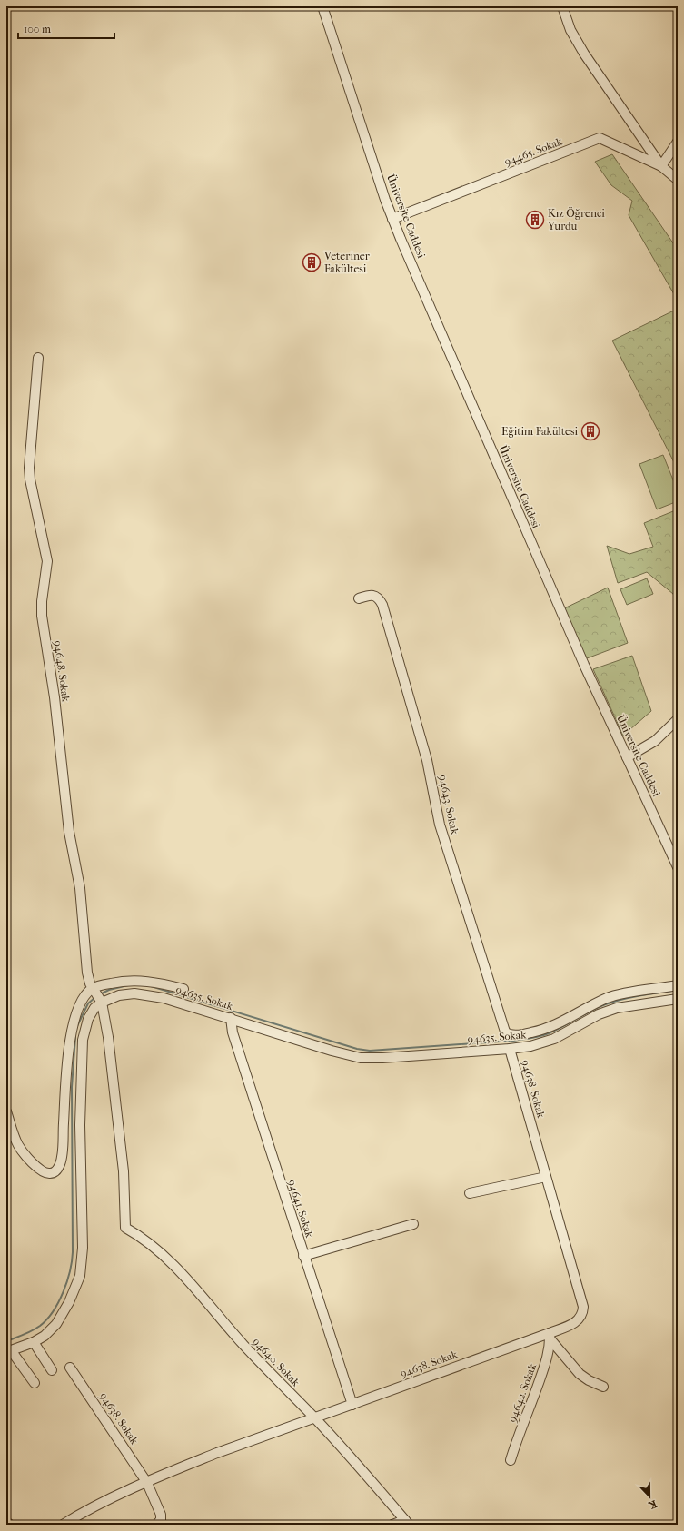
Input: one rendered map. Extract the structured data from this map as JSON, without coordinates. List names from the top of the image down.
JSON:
{
  "streets": {
    "street": [
      "94465. Sokak",
      "Üniversite Caddesi",
      "94648. Sokak",
      "94643. Sokak",
      "94635. Sokak",
      "94638. Sokak",
      "94641. Sokak",
      "94640. Sokak",
      "94642. Sokak"
    ]
  },
  "crossings": [
    ["94465. Sokak", "Üniversite Caddesi"],
    ["94648. Sokak", "94635. Sokak"],
    ["94648. Sokak", "94640. Sokak"],
    ["94643. Sokak", "94635. Sokak"],
    ["94635. Sokak", "94638. Sokak"],
    ["94635. Sokak", "94641. Sokak"],
    ["94635. Sokak", "94640. Sokak"],
    ["94638. Sokak", "94641. Sokak"],
    ["94638. Sokak", "94640. Sokak"],
    ["94638. Sokak", "94642. Sokak"]
  ],
  "places": {
    "building": ["Kız Öğrenci Yurdu", "Veteriner Fakültesi", "Eğitim Fakültesi"]
  },
  "scale_bar": "100 m",
  "north": "bottom"
}
